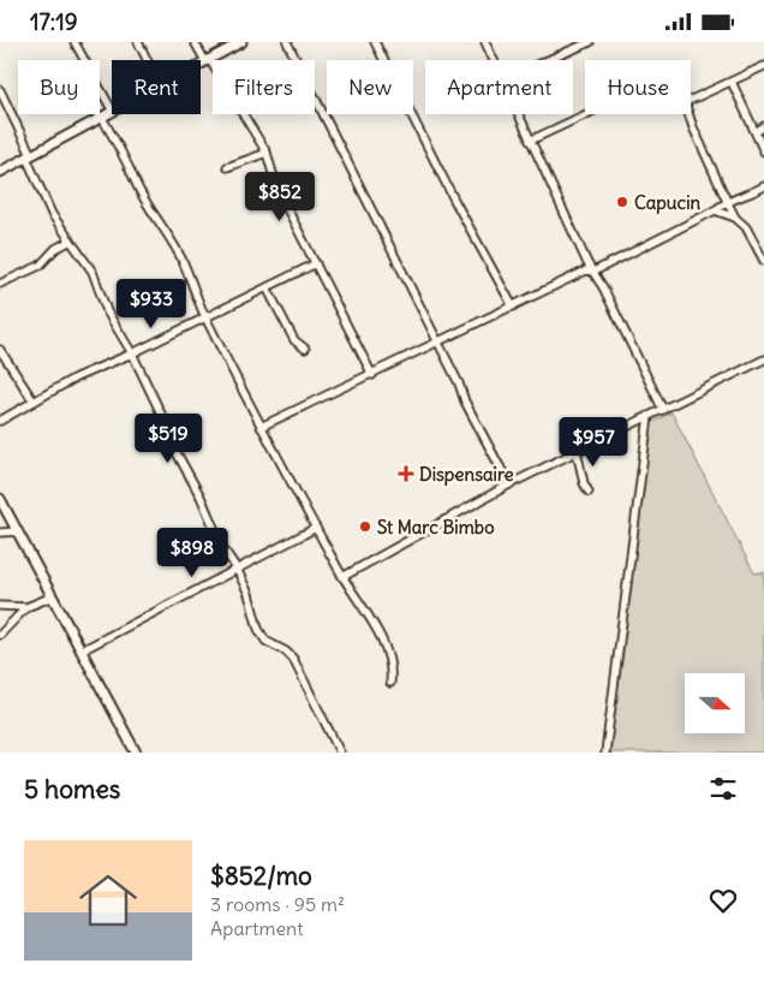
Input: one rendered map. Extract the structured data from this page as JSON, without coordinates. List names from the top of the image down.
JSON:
{
  "places": {
    "other": ["Capucin", "St Marc Bimbo"],
    "health": ["Dispensaire"]
  },
  "north": "right",
  "page": {
    "status": "17:19",
    "chip": [
      "Buy",
      "Rent",
      "Filters",
      "New",
      "Apartment",
      "House"
    ],
    "price": [
      "$852",
      "$933",
      "$519",
      "$957",
      "$898"
    ],
    "heading": "5 homes",
    "list": [
      {
        "name": "$852/mo",
        "note": "3 rooms · 95 m² · Apartment"
      }
    ]
  }
}
